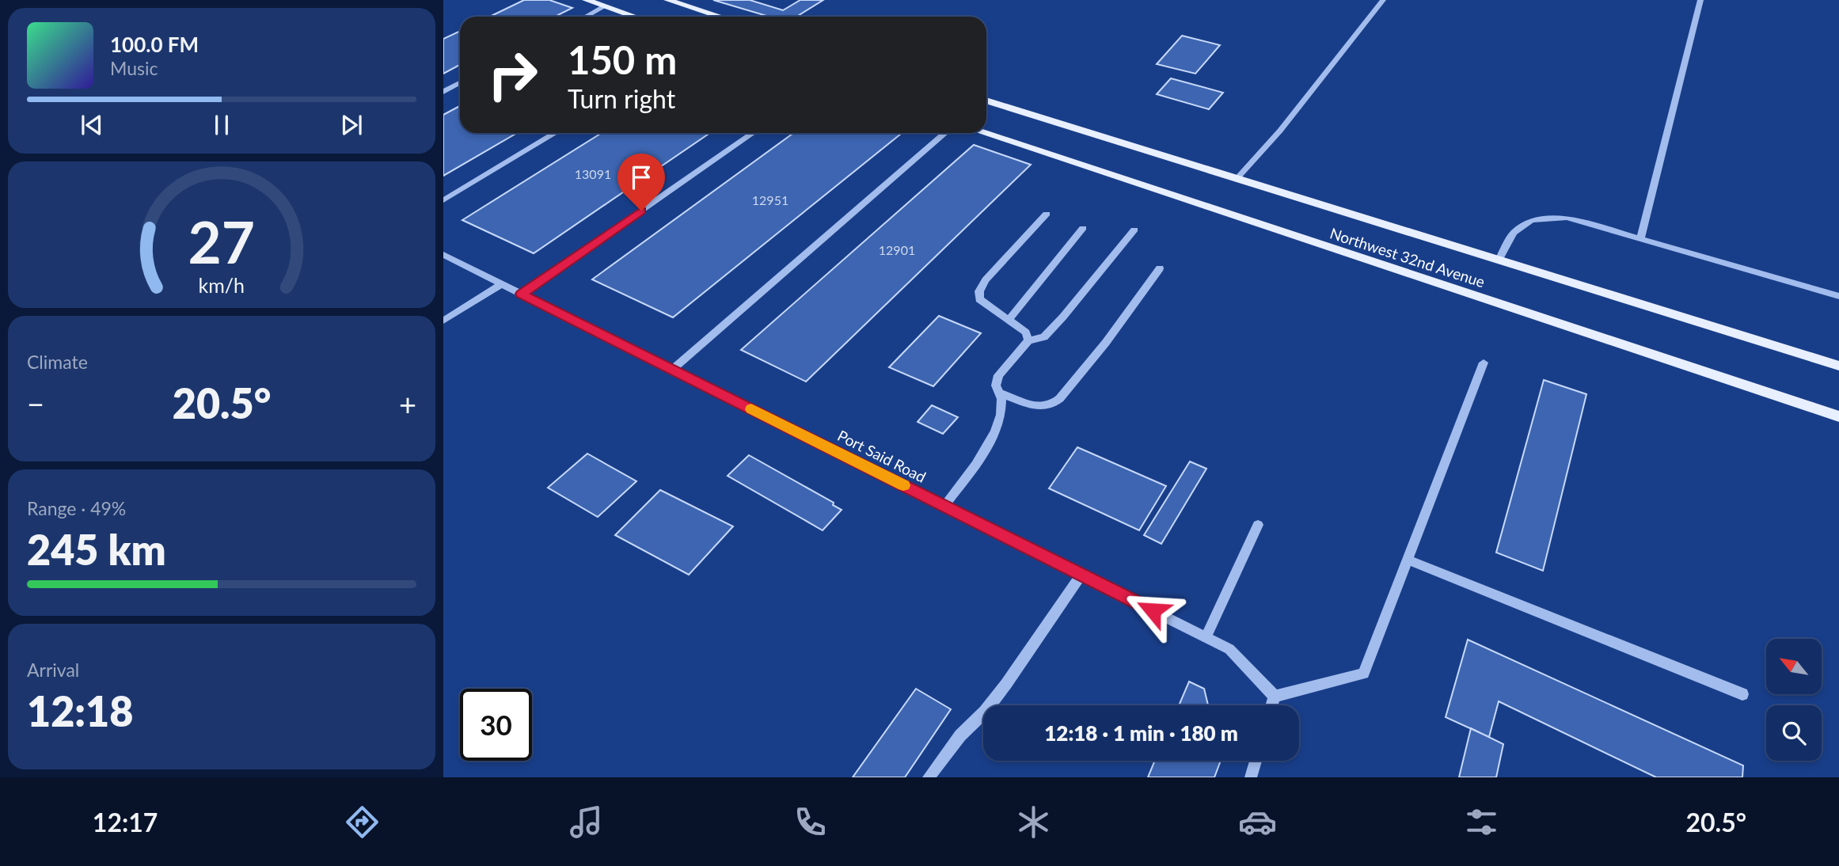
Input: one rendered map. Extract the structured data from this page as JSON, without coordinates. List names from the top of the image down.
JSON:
{
  "streets": {
    "main road": ["Northwest 32nd Avenue"],
    "street": ["Port Said Road"]
  },
  "house_numbers": ["13091", "12951", "12901"],
  "north": "top left",
  "page": {
    "turn": ["150 m", "Turn right"],
    "song": ["100.0 FM", "Music"],
    "tile": [
      "Climate",
      ["Range · 49%", "245 km"],
      ["Arrival", "12:18"]
    ],
    "heat": ["−", "20.5°", "+"],
    "limit": "30",
    "trip": "12:18 · 1 min · 180 m",
    "tabs": ["12:17", "20.5°"],
    "gauge": ["27", "km/h"]
  }
}
